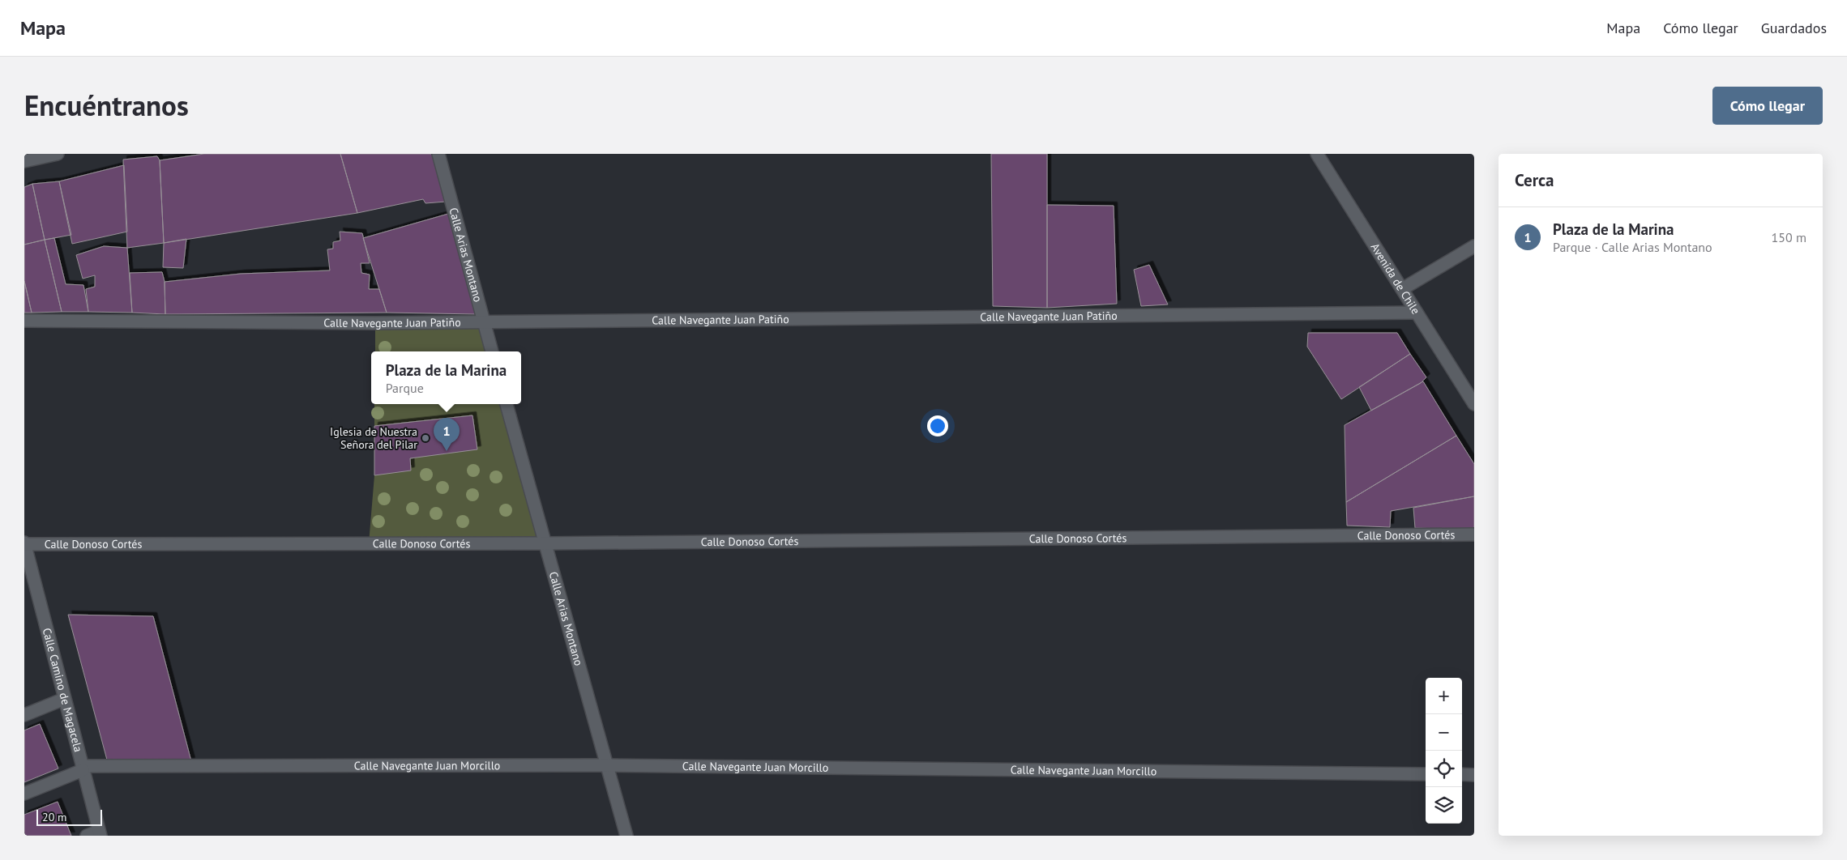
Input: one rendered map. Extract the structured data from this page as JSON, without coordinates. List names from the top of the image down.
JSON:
{
  "streets": {
    "street": [
      "Calle Arias Montano",
      "Avenida de Chile",
      "Calle Navegante Juan Patiño",
      "Calle Donoso Cortés",
      "Calle Camino de Magacela",
      "Calle Navegante Juan Morcillo"
    ]
  },
  "crossings": [
    ["Calle Arias Montano", "Calle Navegante Juan Patiño"],
    ["Calle Arias Montano", "Calle Donoso Cortés"],
    ["Calle Arias Montano", "Calle Navegante Juan Morcillo"],
    ["Avenida de Chile", "Calle Navegante Juan Patiño"],
    ["Calle Donoso Cortés", "Calle Camino de Magacela"],
    ["Calle Camino de Magacela", "Calle Navegante Juan Morcillo"]
  ],
  "places": ["Iglesia de Nuestra Señora del Pilar"],
  "scale_bar": "20 m",
  "page": {
    "header": "Mapa",
    "nav": ["Mapa", "Cómo llegar", "Guardados"],
    "title": "Encuéntranos",
    "buttons": "Cómo llegar",
    "heading": "Cerca",
    "list": [
      {
        "mark": "1",
        "name": "Plaza de la Marina",
        "note": "Parque · Calle Arias Montano",
        "value": "150 m"
      }
    ],
    "popup": ["Plaza de la Marina", "Parque"],
    "pins": "1",
    "map_buttons": ["+", "−"],
    "scale": "20 m"
  }
}
